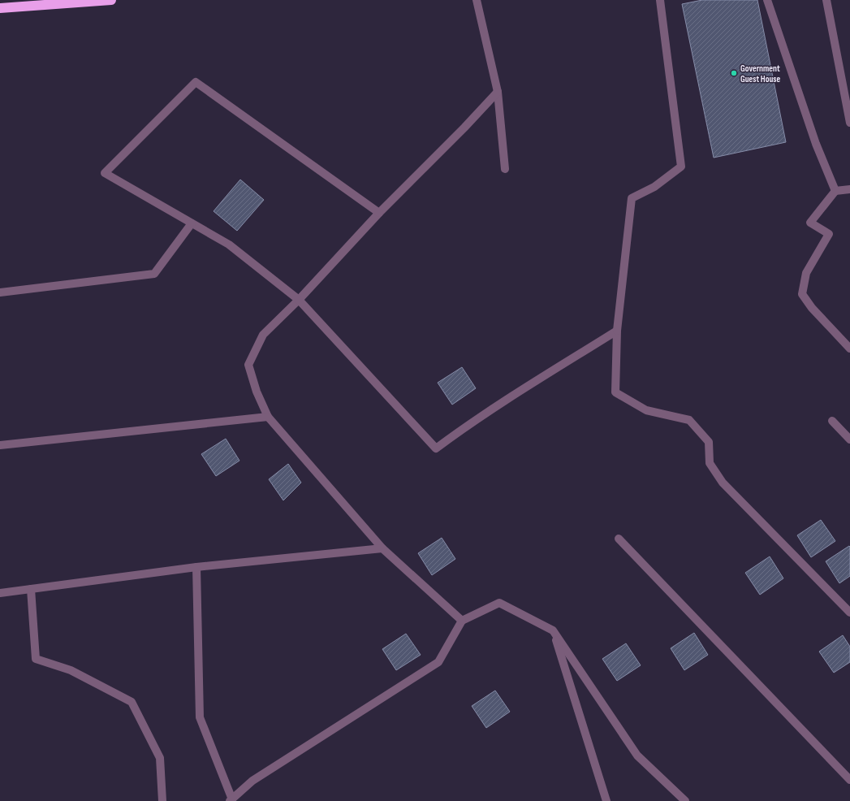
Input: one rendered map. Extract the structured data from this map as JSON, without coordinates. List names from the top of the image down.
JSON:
{
  "places": ["Government Guest House"]
}
